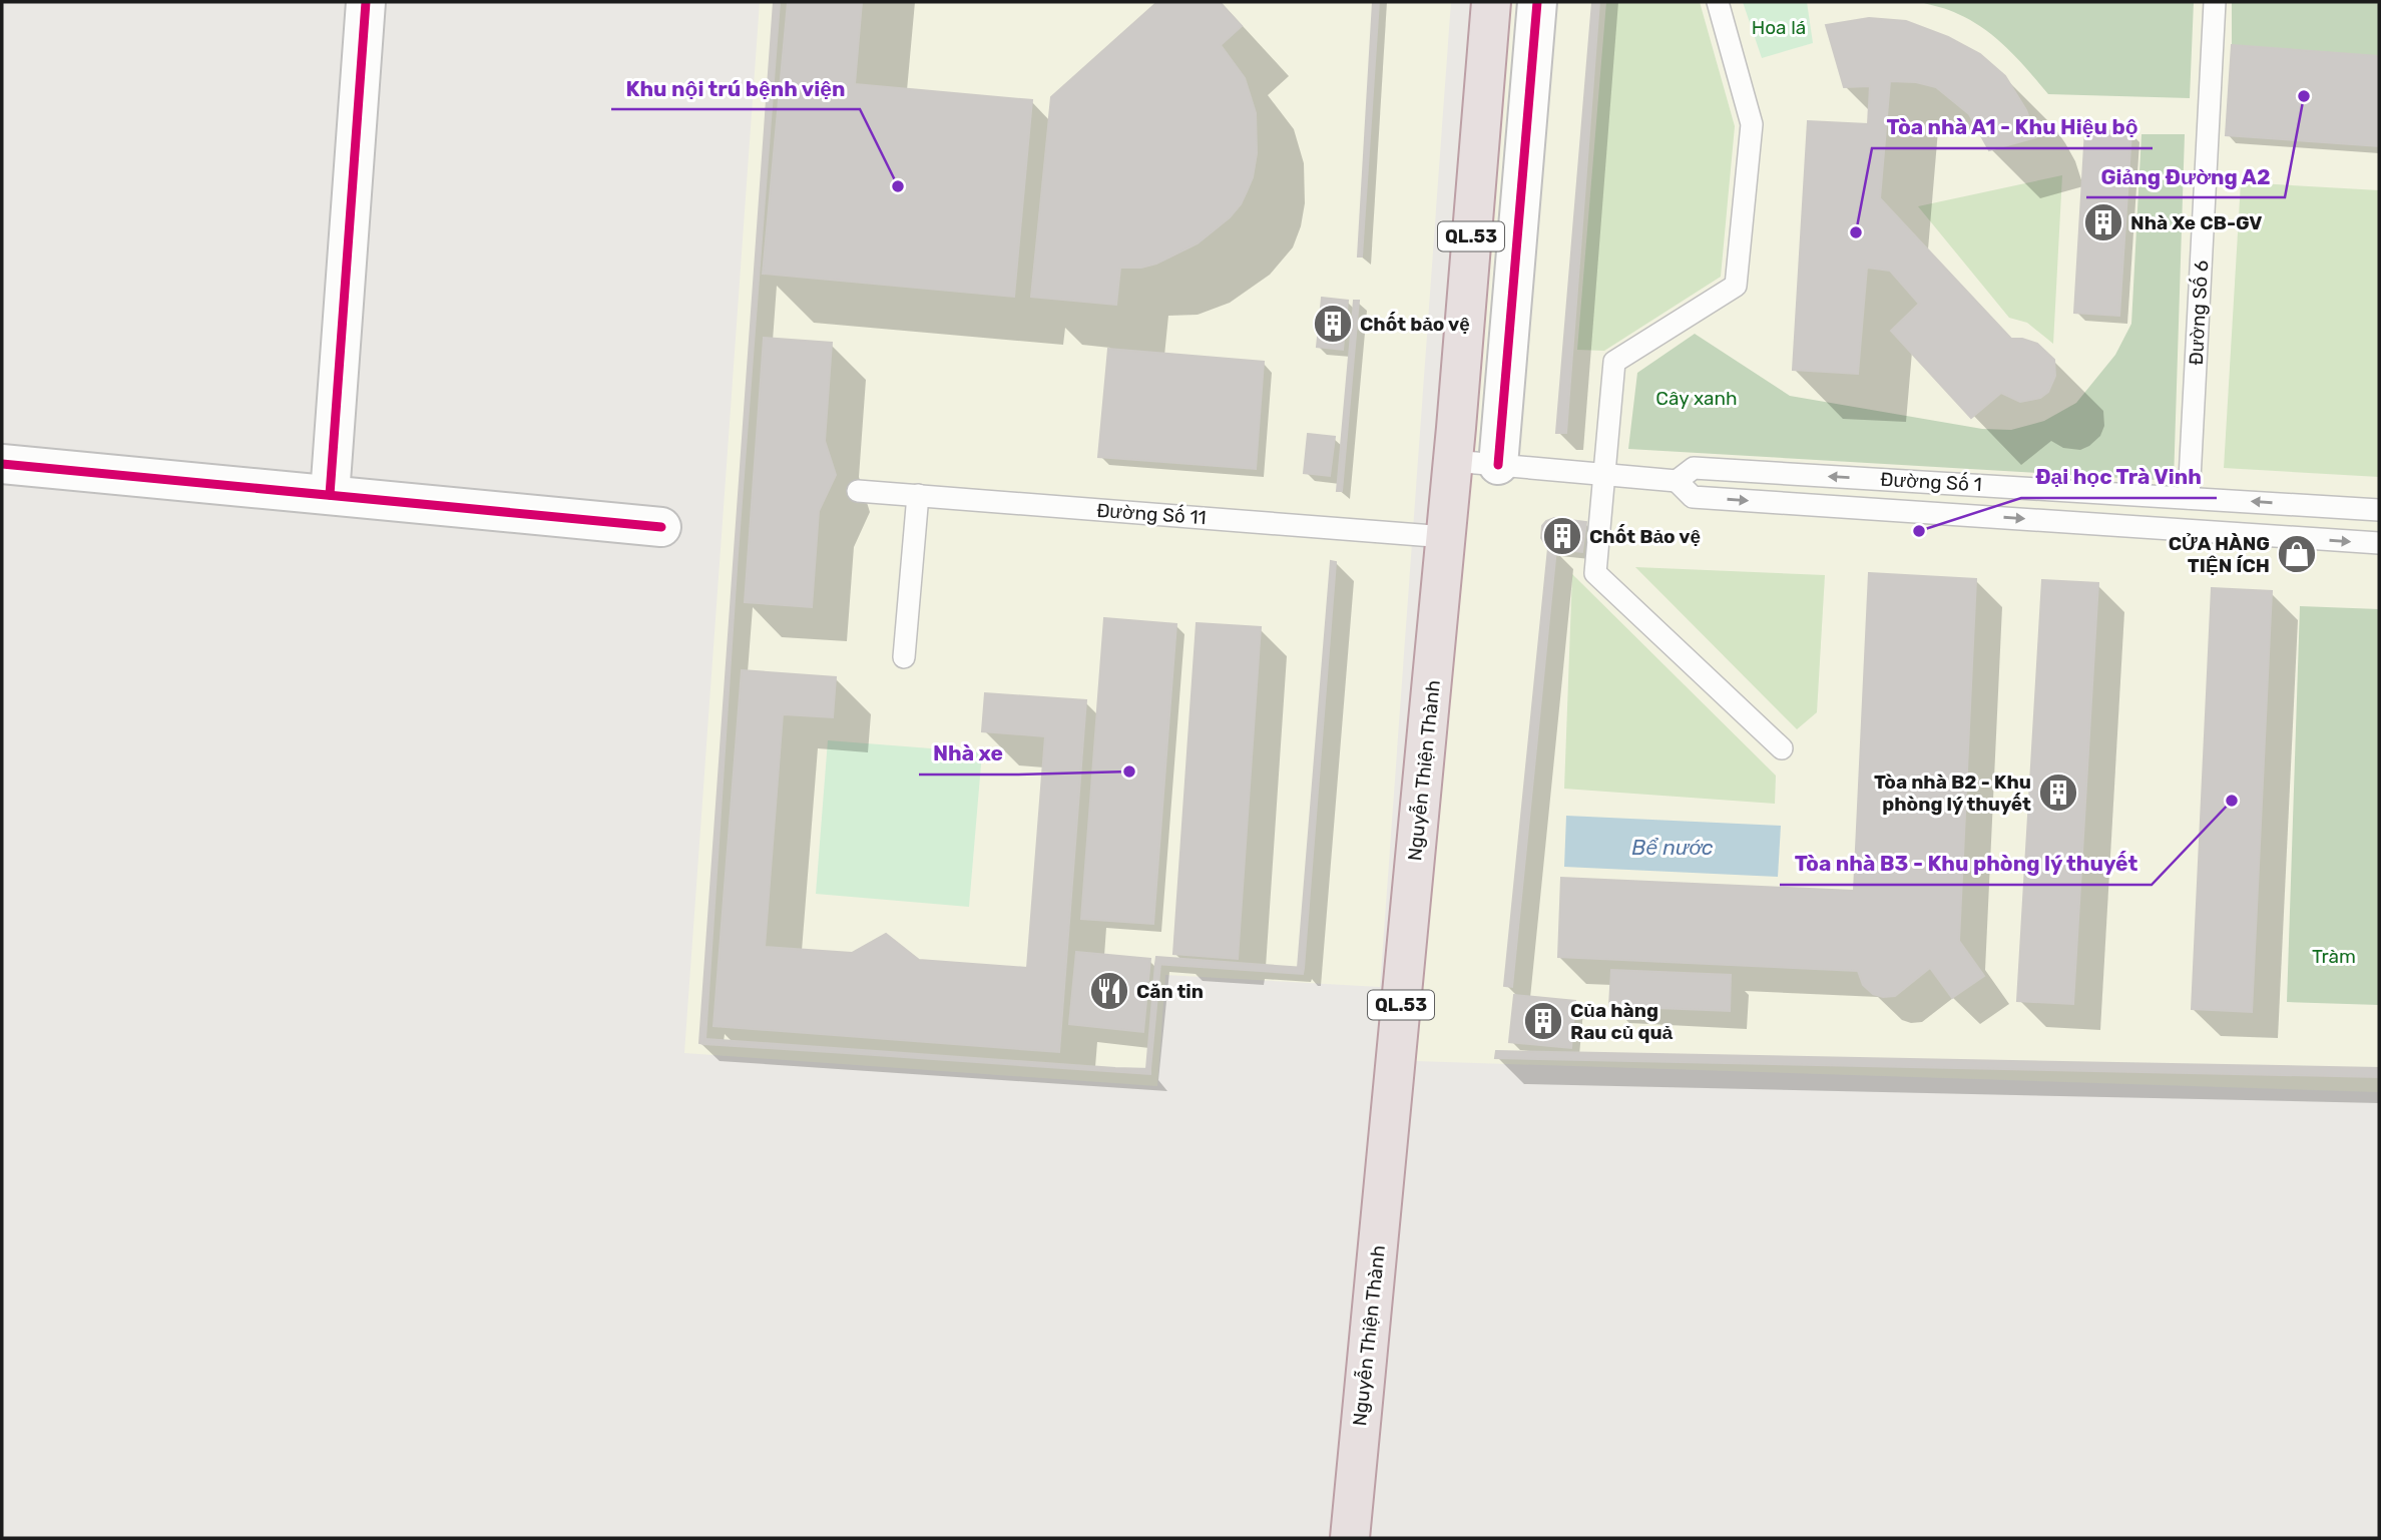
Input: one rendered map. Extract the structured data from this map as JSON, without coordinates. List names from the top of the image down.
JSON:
{
  "streets": {
    "highway": ["QL.53", "Nguyễn Thiện Thành"],
    "lane": ["Đường Số 6", "Đường Số 1", "Đường Số 11"]
  },
  "crossings": [
    ["Đường Số 6", "Đường Số 1"],
    ["Đường Số 11", "Nguyễn Thiện Thành"]
  ],
  "water": ["Bể nước"],
  "parks": ["Hoa lá", "Cây xanh", "Tràm"],
  "places": {
    "other": [
      "Giảng Đường A2",
      "Khu nội trú bệnh viện",
      "Tòa nhà A1 - Khu Hiệu bộ",
      "Đại học Trà Vinh",
      "Nhà xe",
      "Tòa nhà B3 - Khu phòng lý thuyết"
    ],
    "building": [
      "Nhà Xe CB-GV",
      "Chốt bảo vệ",
      "Chốt Bảo vệ",
      "Tòa nhà B2 - Khu phòng lý thuyết",
      "Của hàng Rau củ quả"
    ],
    "shop": ["CỬA HÀNG TIỆN ÍCH"],
    "restaurant": ["Căn tin"]
  }
}
